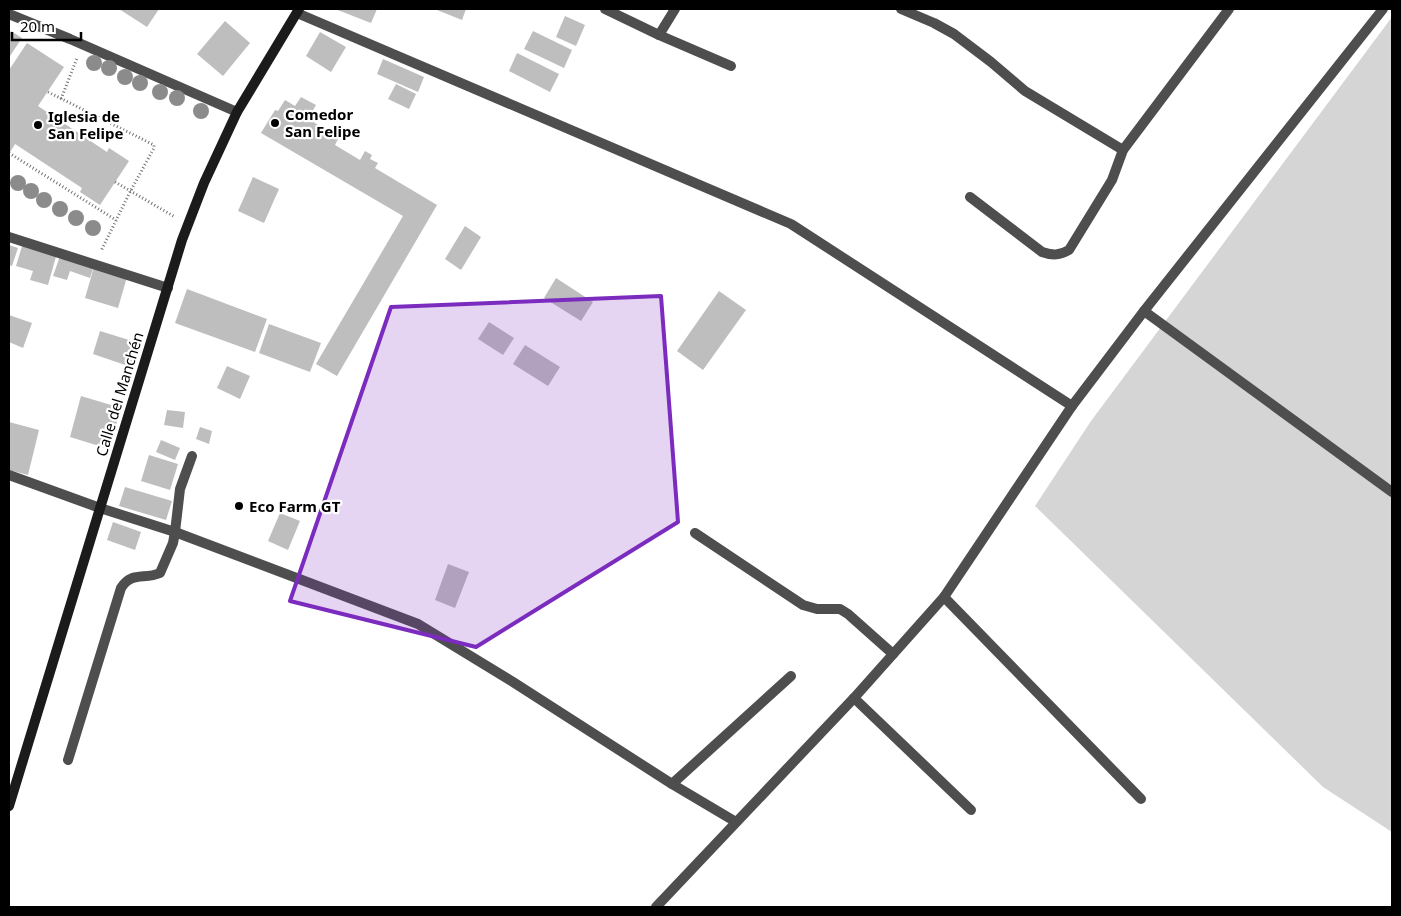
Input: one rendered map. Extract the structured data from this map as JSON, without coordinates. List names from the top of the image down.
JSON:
{
  "streets": {
    "street": ["Calle del Manchén"]
  },
  "places": ["Comedor San Felipe", "Iglesia de San Felipe", "Eco Farm GT"],
  "scale_bar": "20 m"
}
